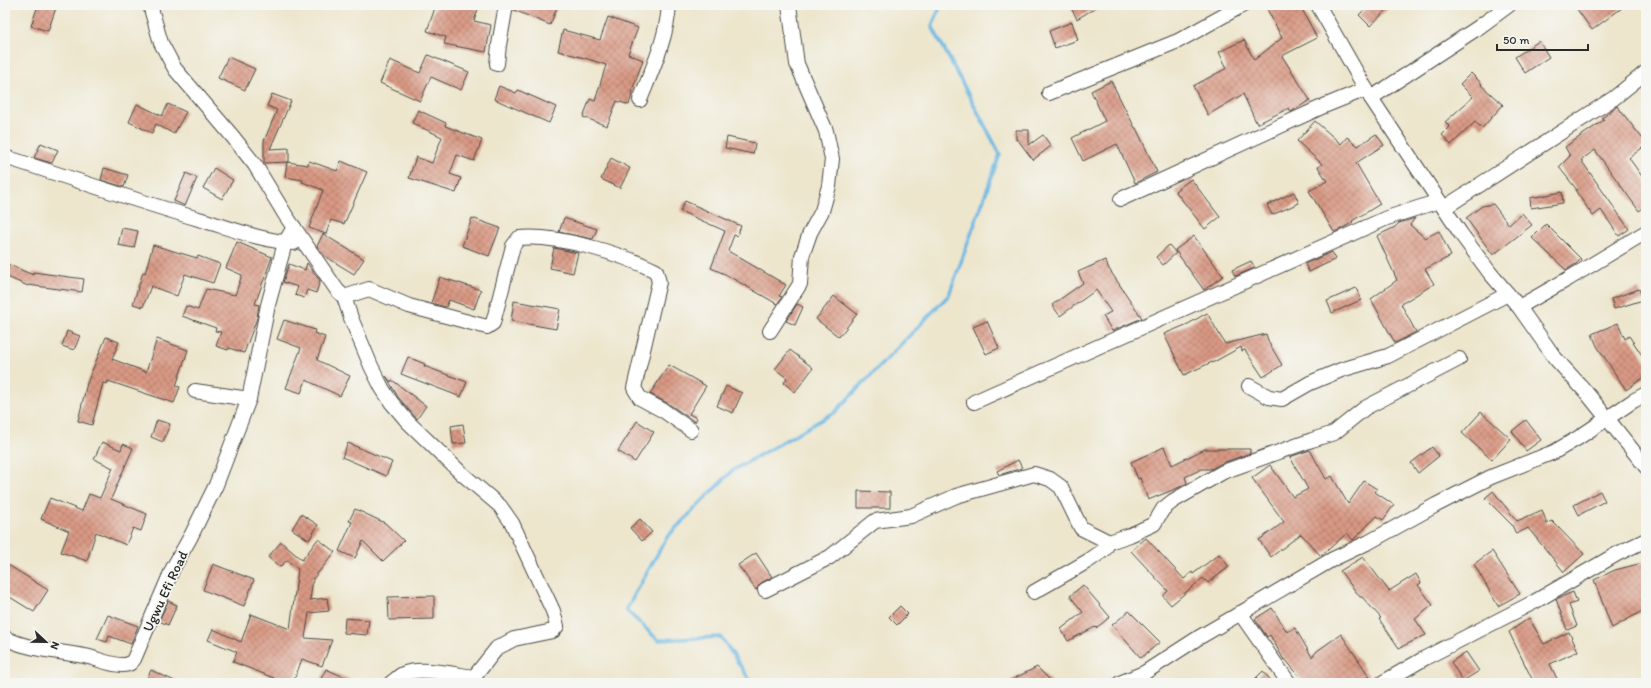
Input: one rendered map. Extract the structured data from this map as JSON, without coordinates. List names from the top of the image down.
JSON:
{
  "streets": {
    "street": ["Ugwu Efi Road"]
  },
  "scale_bar": "50 m",
  "north": "right"
}
